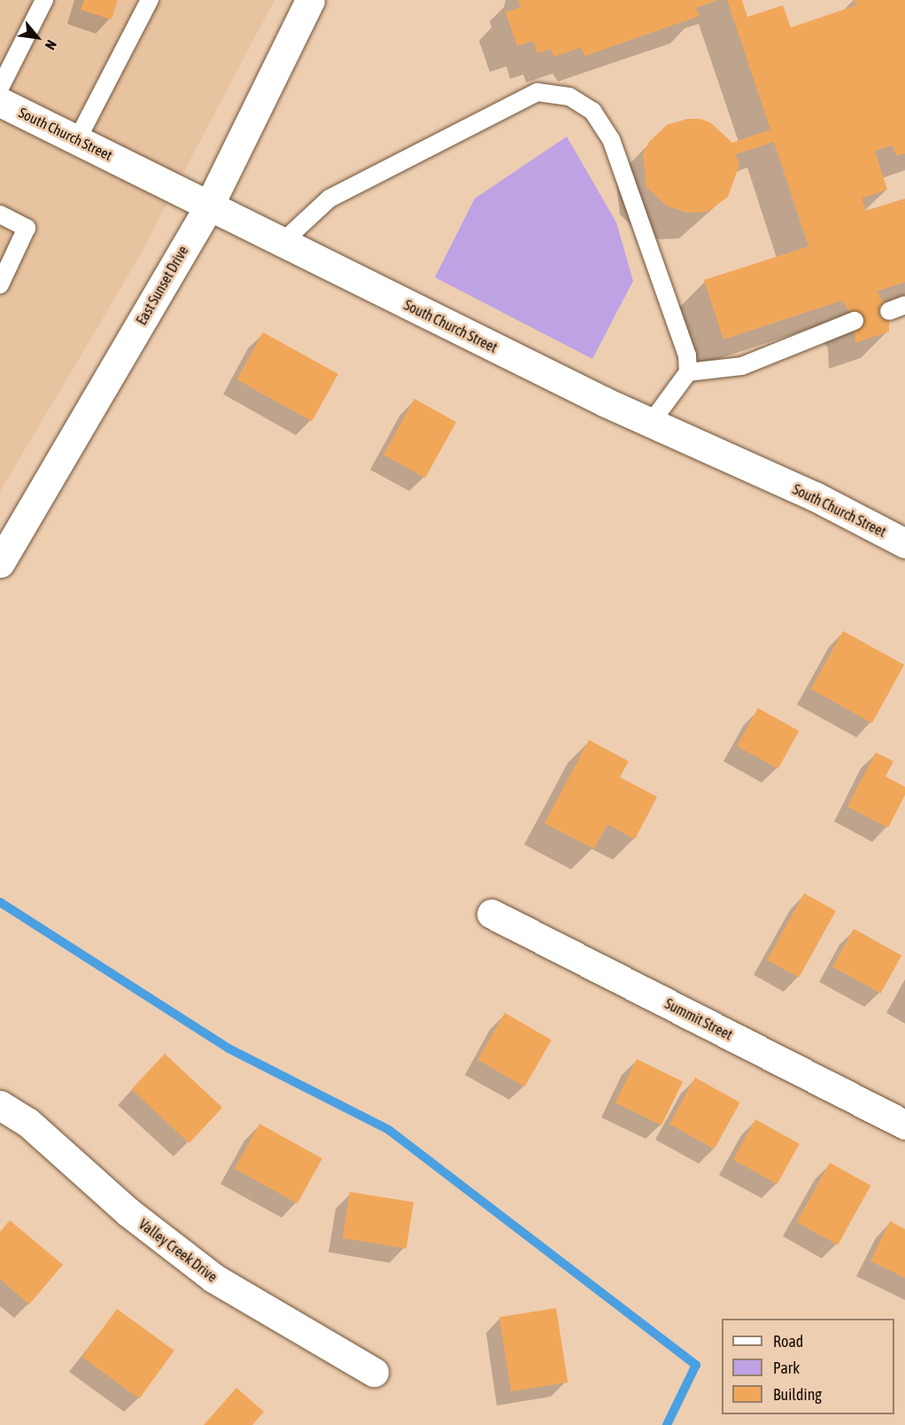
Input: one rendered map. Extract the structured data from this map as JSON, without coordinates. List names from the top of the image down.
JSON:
{
  "streets": {
    "street": [
      "South Church Street",
      "East Sunset Drive",
      "Summit Street",
      "Valley Creek Drive"
    ]
  },
  "crossings": [
    ["South Church Street", "East Sunset Drive"]
  ],
  "legend": ["Road", "Park", "Building"],
  "north": "bottom right"
}
